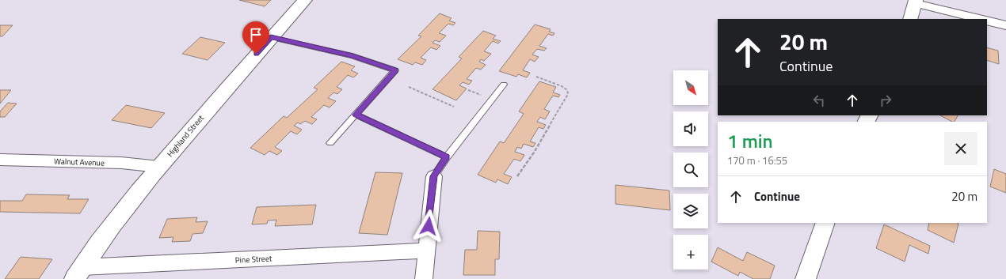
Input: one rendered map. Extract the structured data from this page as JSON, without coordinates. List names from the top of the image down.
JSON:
{
  "streets": {
    "main road": ["Highland Street"],
    "street": ["Walnut Avenue", "Pine Street"]
  },
  "crossings": [
    ["Highland Street", "Walnut Avenue"],
    ["Highland Street", "Pine Street"]
  ],
  "north": "bottom right",
  "page": {
    "turn": ["20 m", "Continue"],
    "map_buttons": "+",
    "heading": ["1 min", "170 m · 16:55"],
    "list": [
      {
        "name": "Continue",
        "value": "20 m"
      }
    ]
  }
}
